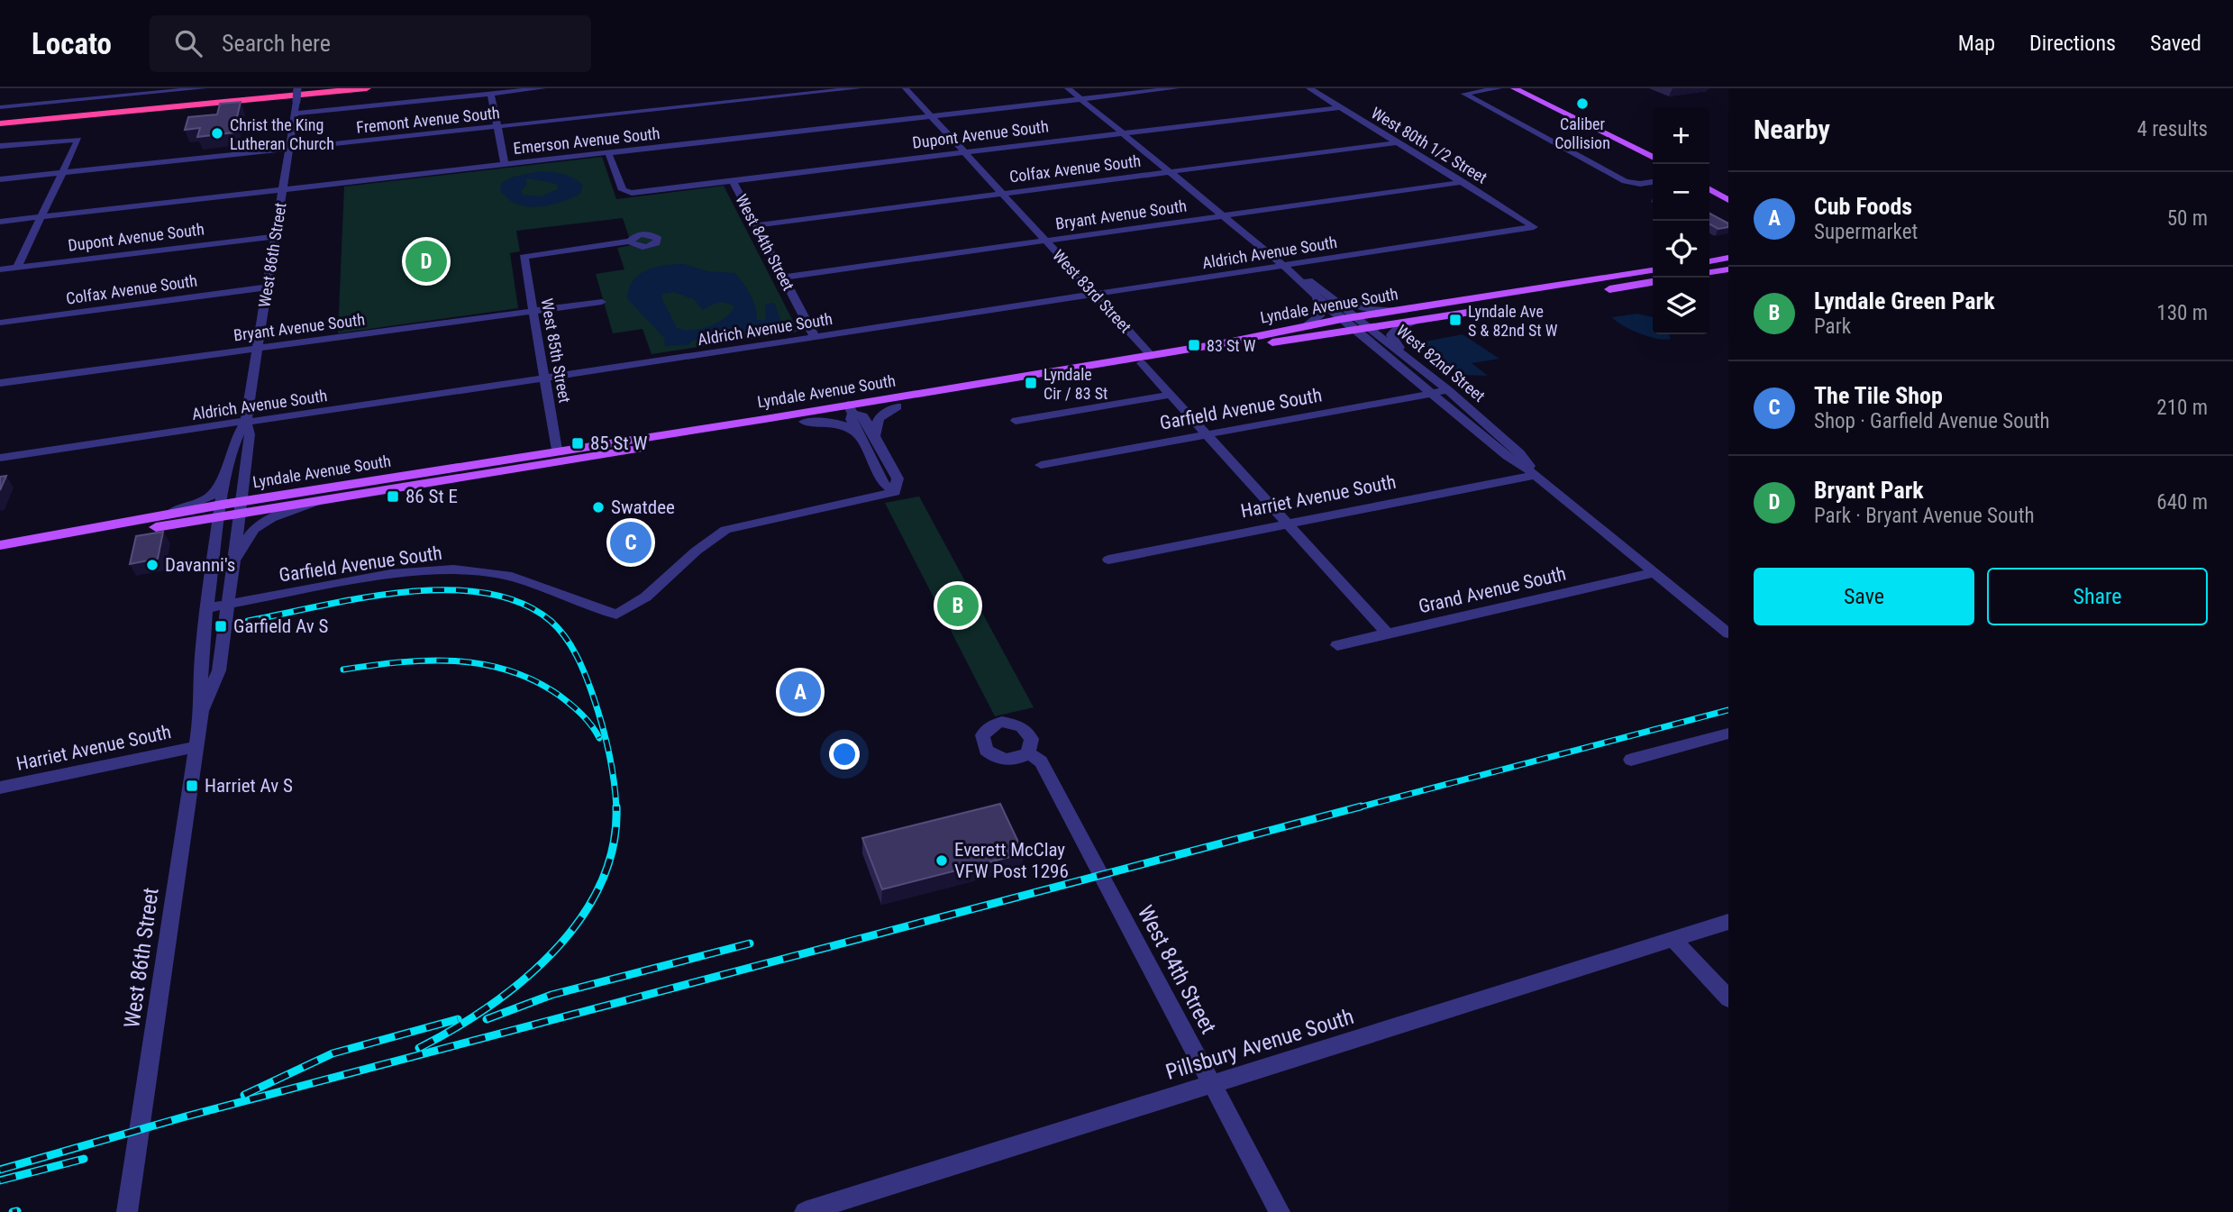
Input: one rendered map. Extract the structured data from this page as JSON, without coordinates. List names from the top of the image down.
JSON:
{
  "streets": {
    "main road": ["Lyndale Avenue South"],
    "street": [
      "Fremont Avenue South",
      "Dupont Avenue South",
      "Emerson Avenue South",
      "West 80th 1/2 Street",
      "Colfax Avenue South",
      "Bryant Avenue South",
      "West 84th Street",
      "Aldrich Avenue South",
      "West 86th Street",
      "West 83rd Street",
      "West 85th Street",
      "West 82nd Street",
      "Garfield Avenue South",
      "Harriet Avenue South",
      "Grand Avenue South",
      "Pillsbury Avenue South"
    ]
  },
  "crossings": [
    ["Fremont Avenue South", "West 86th Street"],
    ["Dupont Avenue South", "Emerson Avenue South"],
    ["Dupont Avenue South", "West 80th 1/2 Street"],
    ["Dupont Avenue South", "West 84th Street"],
    ["Dupont Avenue South", "West 86th Street"],
    ["Dupont Avenue South", "West 83rd Street"],
    ["Dupont Avenue South", "West 82nd Street"],
    ["Emerson Avenue South", "West 86th Street"],
    ["Emerson Avenue South", "West 83rd Street"],
    ["Emerson Avenue South", "West 82nd Street"],
    ["West 80th 1/2 Street", "Colfax Avenue South"],
    ["West 80th 1/2 Street", "Bryant Avenue South"],
    ["West 80th 1/2 Street", "Aldrich Avenue South"],
    ["Colfax Avenue South", "West 84th Street"],
    ["Colfax Avenue South", "West 86th Street"],
    ["Colfax Avenue South", "West 83rd Street"],
    ["Colfax Avenue South", "West 82nd Street"],
    ["Bryant Avenue South", "West 84th Street"],
    ["Bryant Avenue South", "West 86th Street"],
    ["Bryant Avenue South", "West 83rd Street"],
    ["Bryant Avenue South", "West 85th Street"],
    ["Bryant Avenue South", "West 82nd Street"],
    ["West 84th Street", "Aldrich Avenue South"],
    ["West 84th Street", "Pillsbury Avenue South"],
    ["Aldrich Avenue South", "West 86th Street"],
    ["Aldrich Avenue South", "West 83rd Street"],
    ["Aldrich Avenue South", "West 85th Street"],
    ["Aldrich Avenue South", "West 82nd Street"],
    ["West 86th Street", "Lyndale Avenue South"],
    ["West 86th Street", "Garfield Avenue South"],
    ["West 86th Street", "Harriet Avenue South"],
    ["West 83rd Street", "Lyndale Avenue South"],
    ["West 83rd Street", "Garfield Avenue South"],
    ["West 83rd Street", "Harriet Avenue South"],
    ["West 83rd Street", "Grand Avenue South"],
    ["Lyndale Avenue South", "West 85th Street"],
    ["Lyndale Avenue South", "West 82nd Street"],
    ["West 82nd Street", "Garfield Avenue South"],
    ["West 82nd Street", "Harriet Avenue South"],
    ["West 82nd Street", "Grand Avenue South"]
  ],
  "places": {
    "other": [
      "Caliber Collision",
      "Christ the King Lutheran Church",
      "Swatdee",
      "Davanni's",
      "Everett McClay VFW Post 1296"
    ],
    "transit": [
      "Lyndale Ave S & 82nd St W",
      "83 St W",
      "Lyndale Cir / 83 St",
      "85 St W",
      "86 St E",
      "Garfield Av S",
      "Harriet Av S"
    ]
  },
  "page": {
    "header": "Locato",
    "search": "Search here",
    "nav": ["Map", "Directions", "Saved"],
    "heading": ["Nearby", "4 results"],
    "map_buttons": ["+", "−"],
    "list": [
      {
        "mark": "A",
        "name": "Cub Foods",
        "note": "Supermarket",
        "value": "50 m"
      },
      {
        "mark": "B",
        "name": "Lyndale Green Park",
        "note": "Park",
        "value": "130 m"
      },
      {
        "mark": "C",
        "name": "The Tile Shop",
        "note": "Shop · Garfield Avenue South",
        "value": "210 m"
      },
      {
        "mark": "D",
        "name": "Bryant Park",
        "note": "Park · Bryant Avenue South",
        "value": "640 m"
      }
    ],
    "pins": [
      "D",
      "C",
      "B",
      "A"
    ],
    "buttons": ["Save", "Share"]
  }
}
